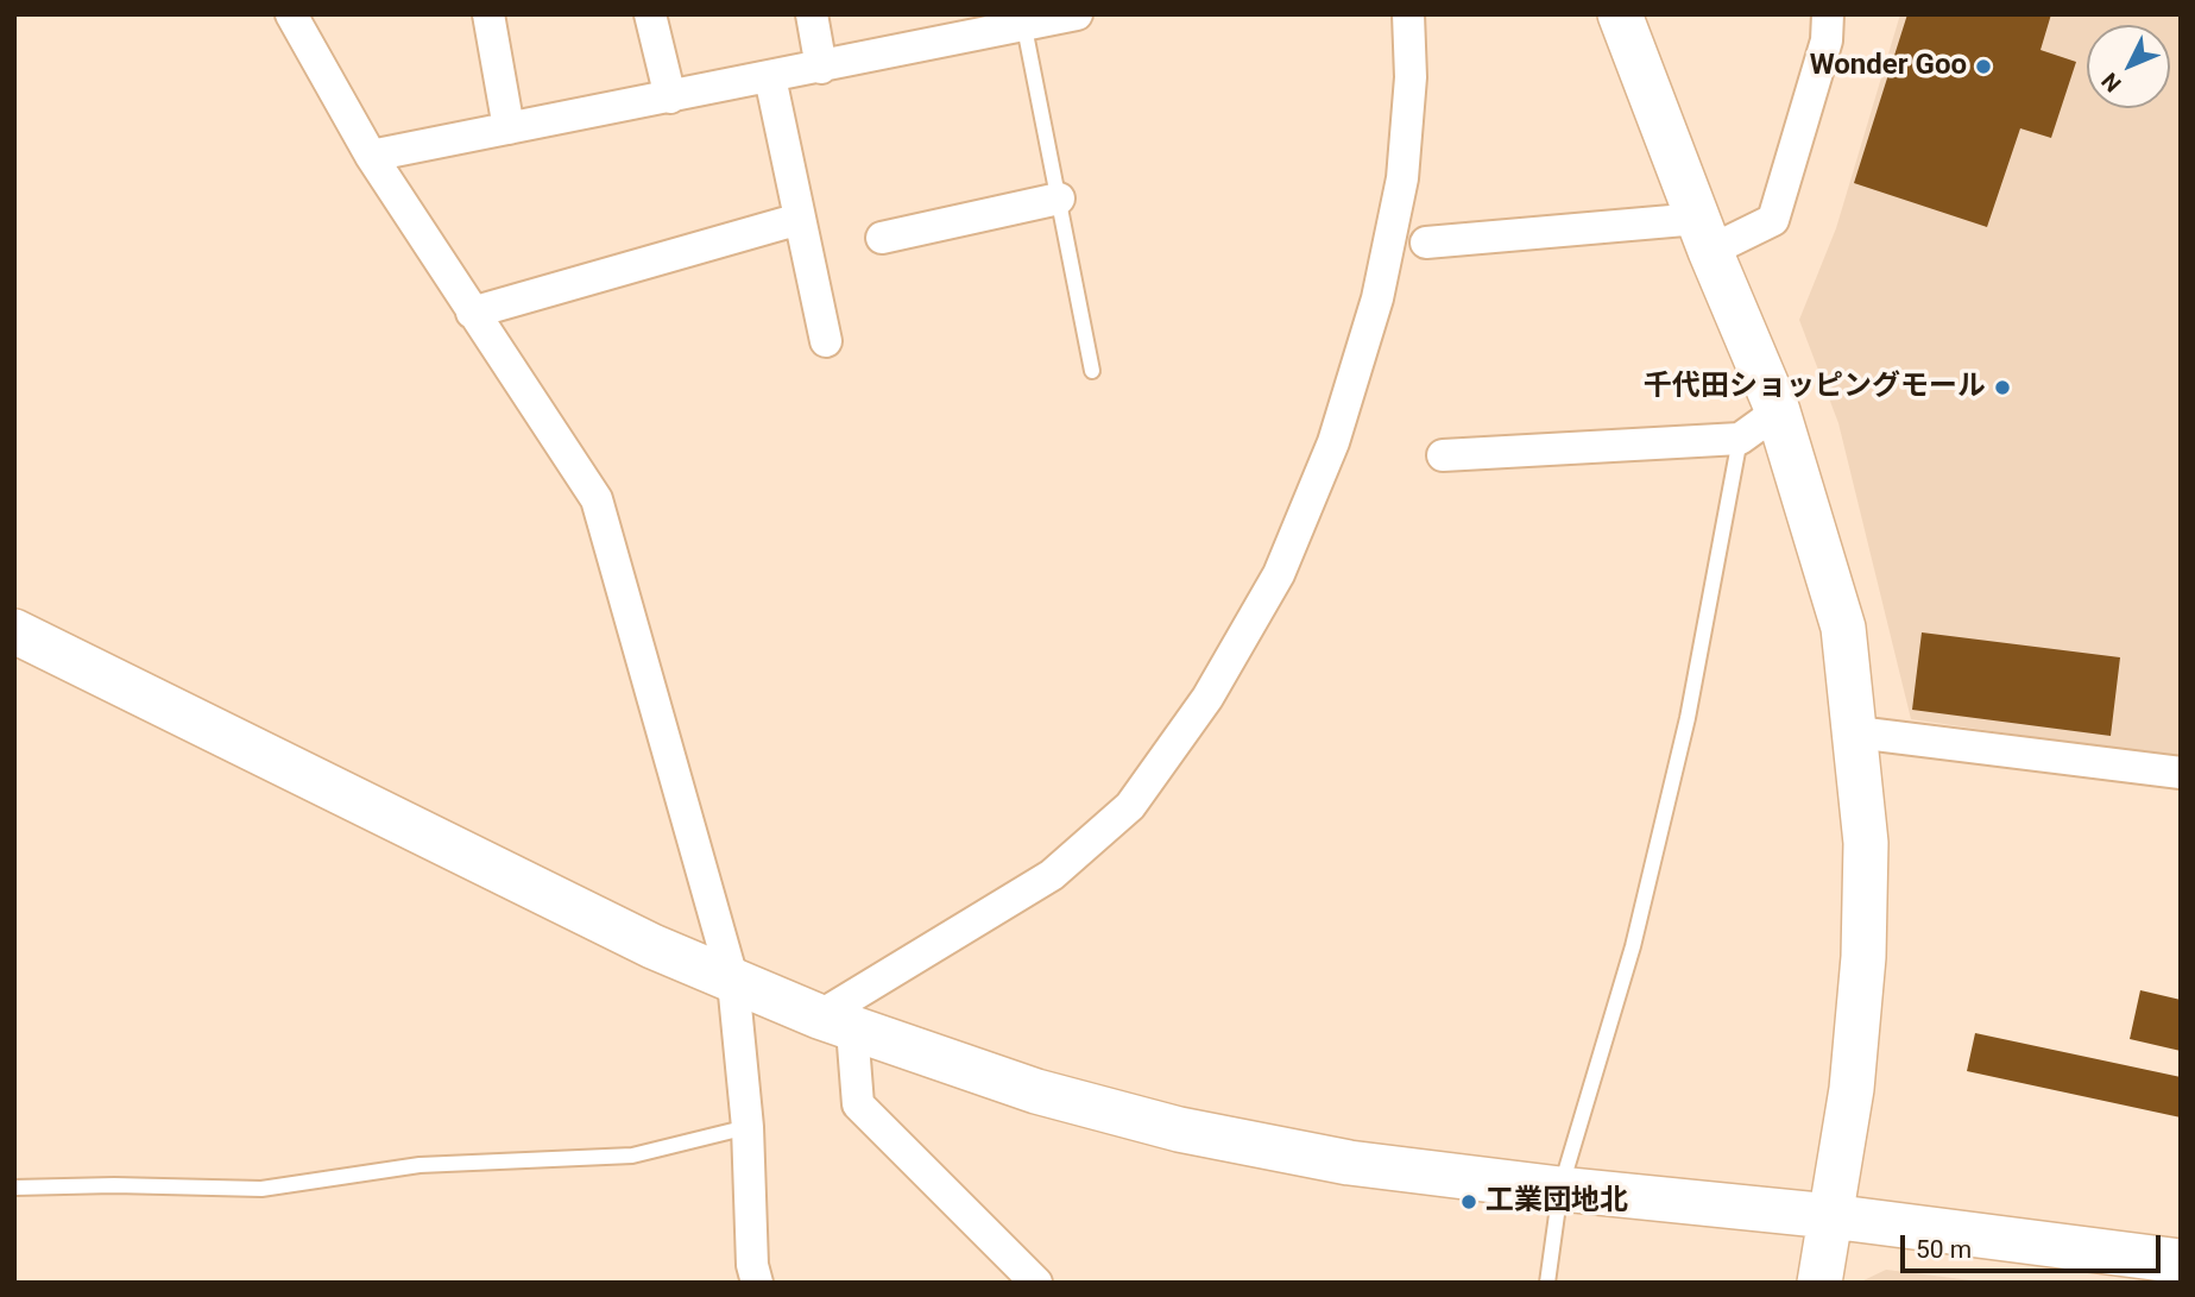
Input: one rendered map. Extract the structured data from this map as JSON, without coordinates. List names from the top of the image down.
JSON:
{
  "places": ["Wonder Goo", "千代田ショッピングモール", "工業団地北"],
  "scale_bar": "50 m",
  "north": "bottom left"
}
